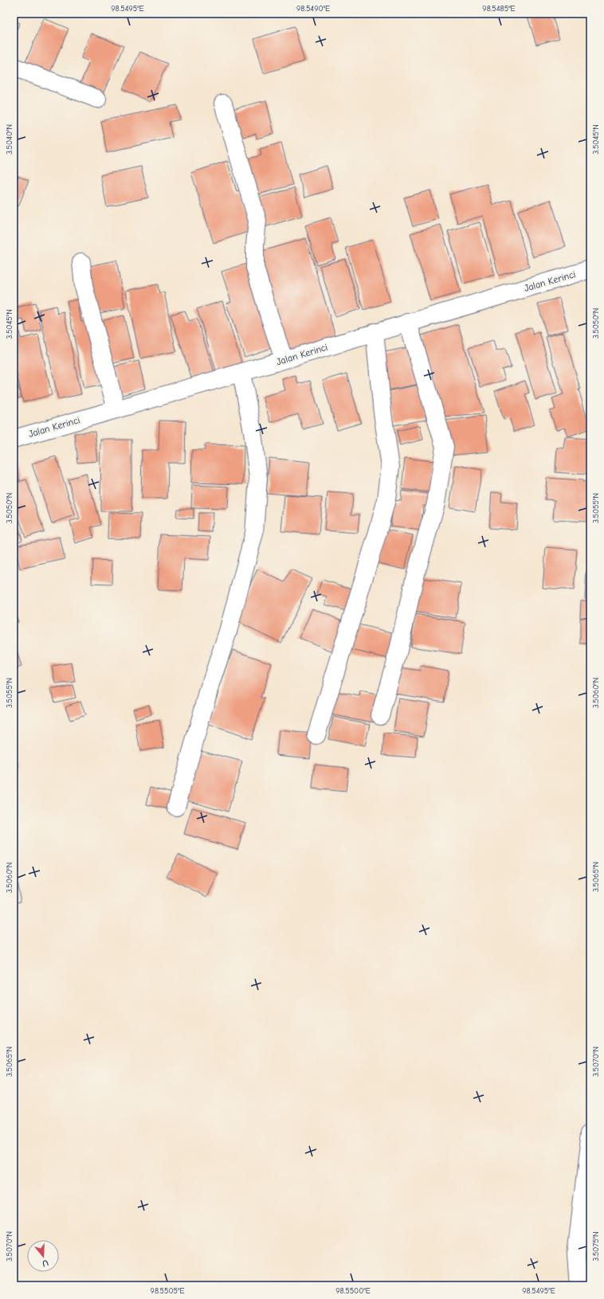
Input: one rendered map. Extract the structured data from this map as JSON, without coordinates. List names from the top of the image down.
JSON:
{
  "streets": {
    "street": ["Jalan Kerinci"]
  },
  "north": "bottom",
  "coordinates": [
    "98.5495°E",
    "98.5490°E",
    "98.5485°E",
    "3.5045°N",
    "3.5040°N",
    "3.5050°N",
    "3.5055°N",
    "3.5060°N",
    "3.5065°N",
    "3.5070°N",
    "3.5075°N",
    "98.5505°E",
    "98.5500°E"
  ]
}
